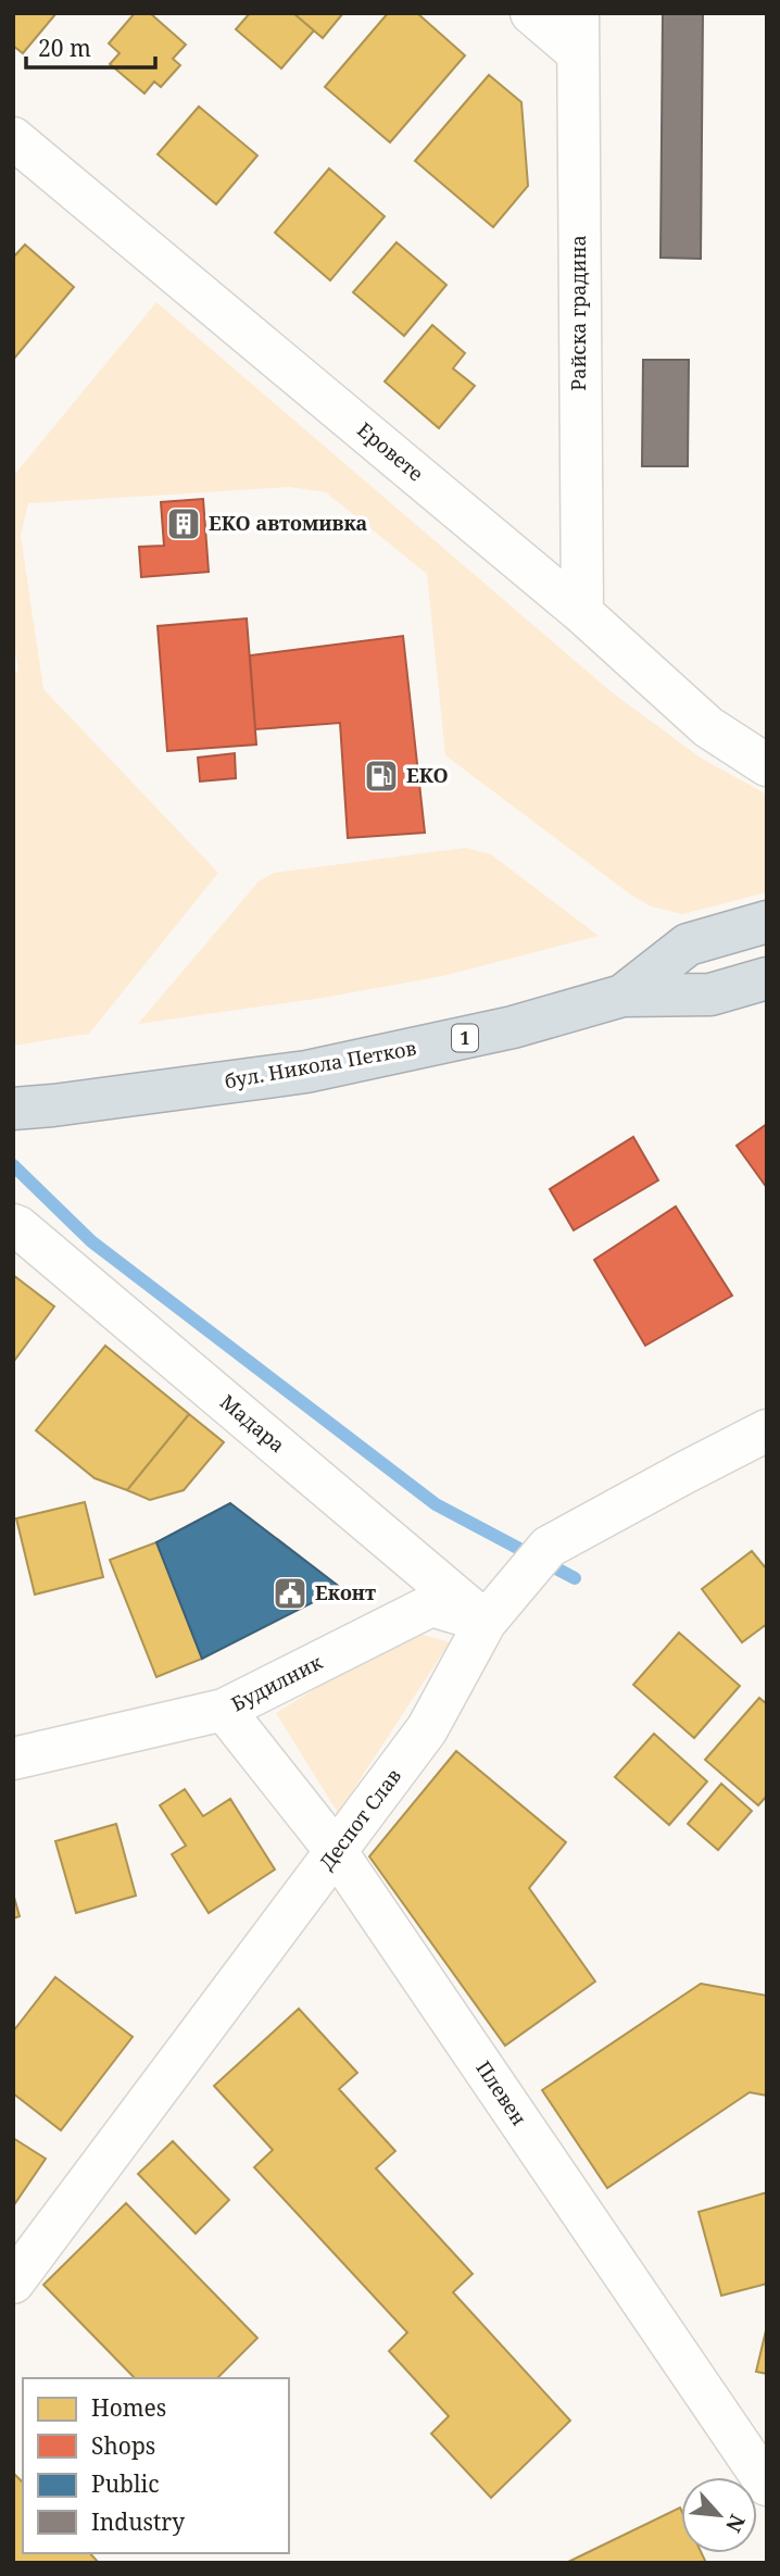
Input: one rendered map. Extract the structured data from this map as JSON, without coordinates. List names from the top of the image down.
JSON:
{
  "streets": {
    "highway": ["1", "бул. Никола Петков"],
    "street": [
      "Райска градина",
      "Еровете",
      "Мадара",
      "Будилник",
      "Деспот Слав",
      "Плевен"
    ]
  },
  "crossings": [
    ["Райска градина", "Еровете"],
    ["Мадара", "Будилник"],
    ["Мадара", "Деспот Слав"],
    ["Будилник", "Деспот Слав"],
    ["Будилник", "Плевен"],
    ["Деспот Слав", "Плевен"]
  ],
  "places": {
    "building": ["EKO автомивка"],
    "fuel station": ["EKO"],
    "public building": ["Еконт"]
  },
  "legend": [
    "Homes",
    "Shops",
    "Public",
    "Industry"
  ],
  "scale_bar": "20 m",
  "north": "bottom right"
}
